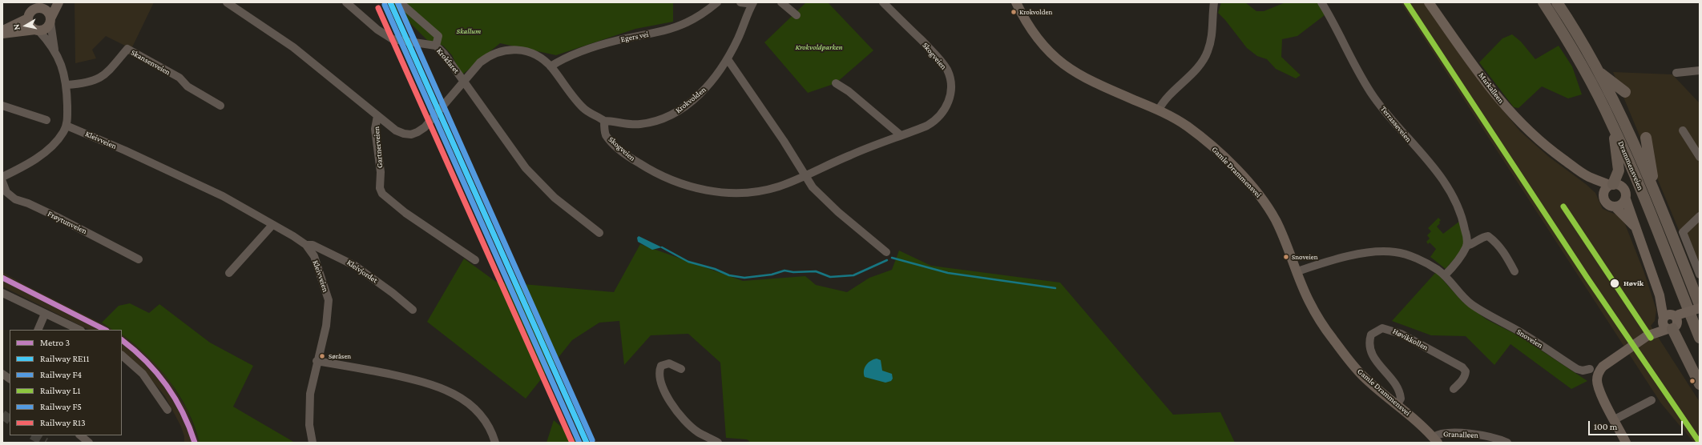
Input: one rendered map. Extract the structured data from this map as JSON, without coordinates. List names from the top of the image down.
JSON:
{
  "streets": {
    "highway": ["Drammensveien"],
    "main road": ["Markalleen", "Gamle Drammensvei"],
    "street": [
      "Egers vei",
      "Skogveien",
      "Krokfaret",
      "Skansenveien",
      "Krokvolden",
      "Terrasseveien",
      "Kleivveien",
      "Gartnerveien",
      "Frøytunveien",
      "Kleivjordet",
      "Snoveien",
      "Høvikkollen",
      "Granalleen"
    ]
  },
  "crossings": [
    ["Skogveien", "Krokvolden"],
    ["Kleivveien", "Kleivjordet"],
    ["Gamle Drammensvei", "Snoveien"],
    ["Gamle Drammensvei", "Høvikkollen"],
    ["Gamle Drammensvei", "Granalleen"]
  ],
  "parks": ["Skallum", "Krokvoldparken"],
  "places": [
    "Krokvolden",
    "Snoveien",
    "Høvik",
    "Søråsen"
  ],
  "lines": [
    "rail line RE11",
    "rail line L1",
    "rail line F5",
    "rail line F4",
    "rail line R13",
    "metro line 3"
  ],
  "legend": [
    "Metro 3",
    "Railway RE11",
    "Railway F4",
    "Railway L1",
    "Railway F5",
    "Railway R13"
  ],
  "scale_bar": "100 m",
  "north": "left"
}
